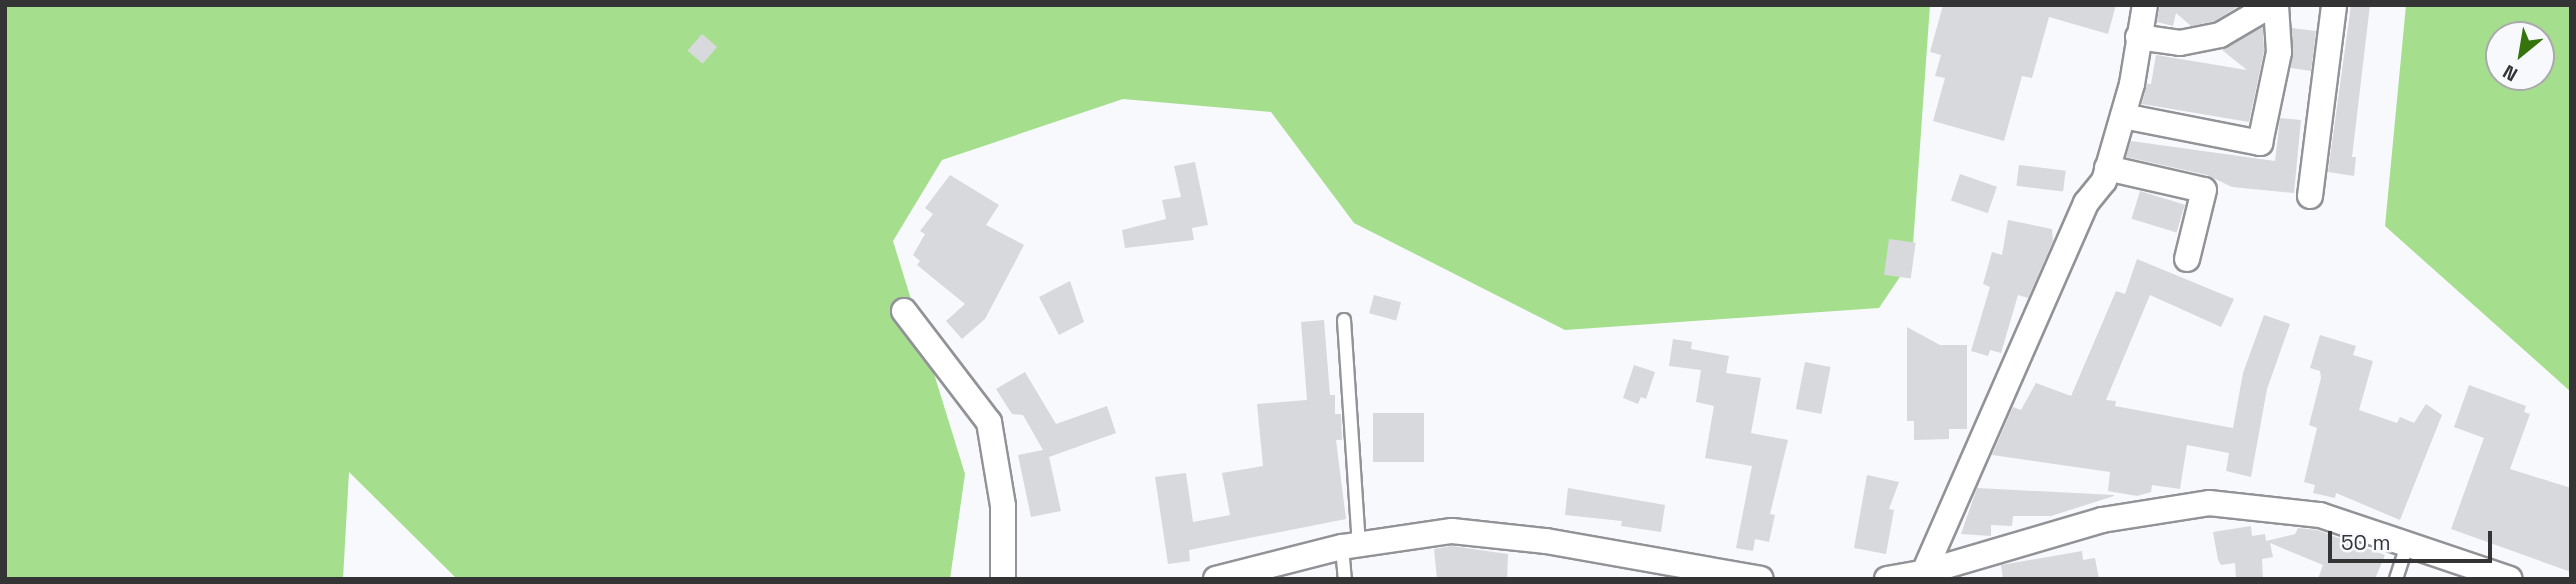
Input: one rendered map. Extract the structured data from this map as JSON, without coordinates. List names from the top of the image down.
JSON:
{
  "scale_bar": "50 m",
  "north": "bottom left"
}
